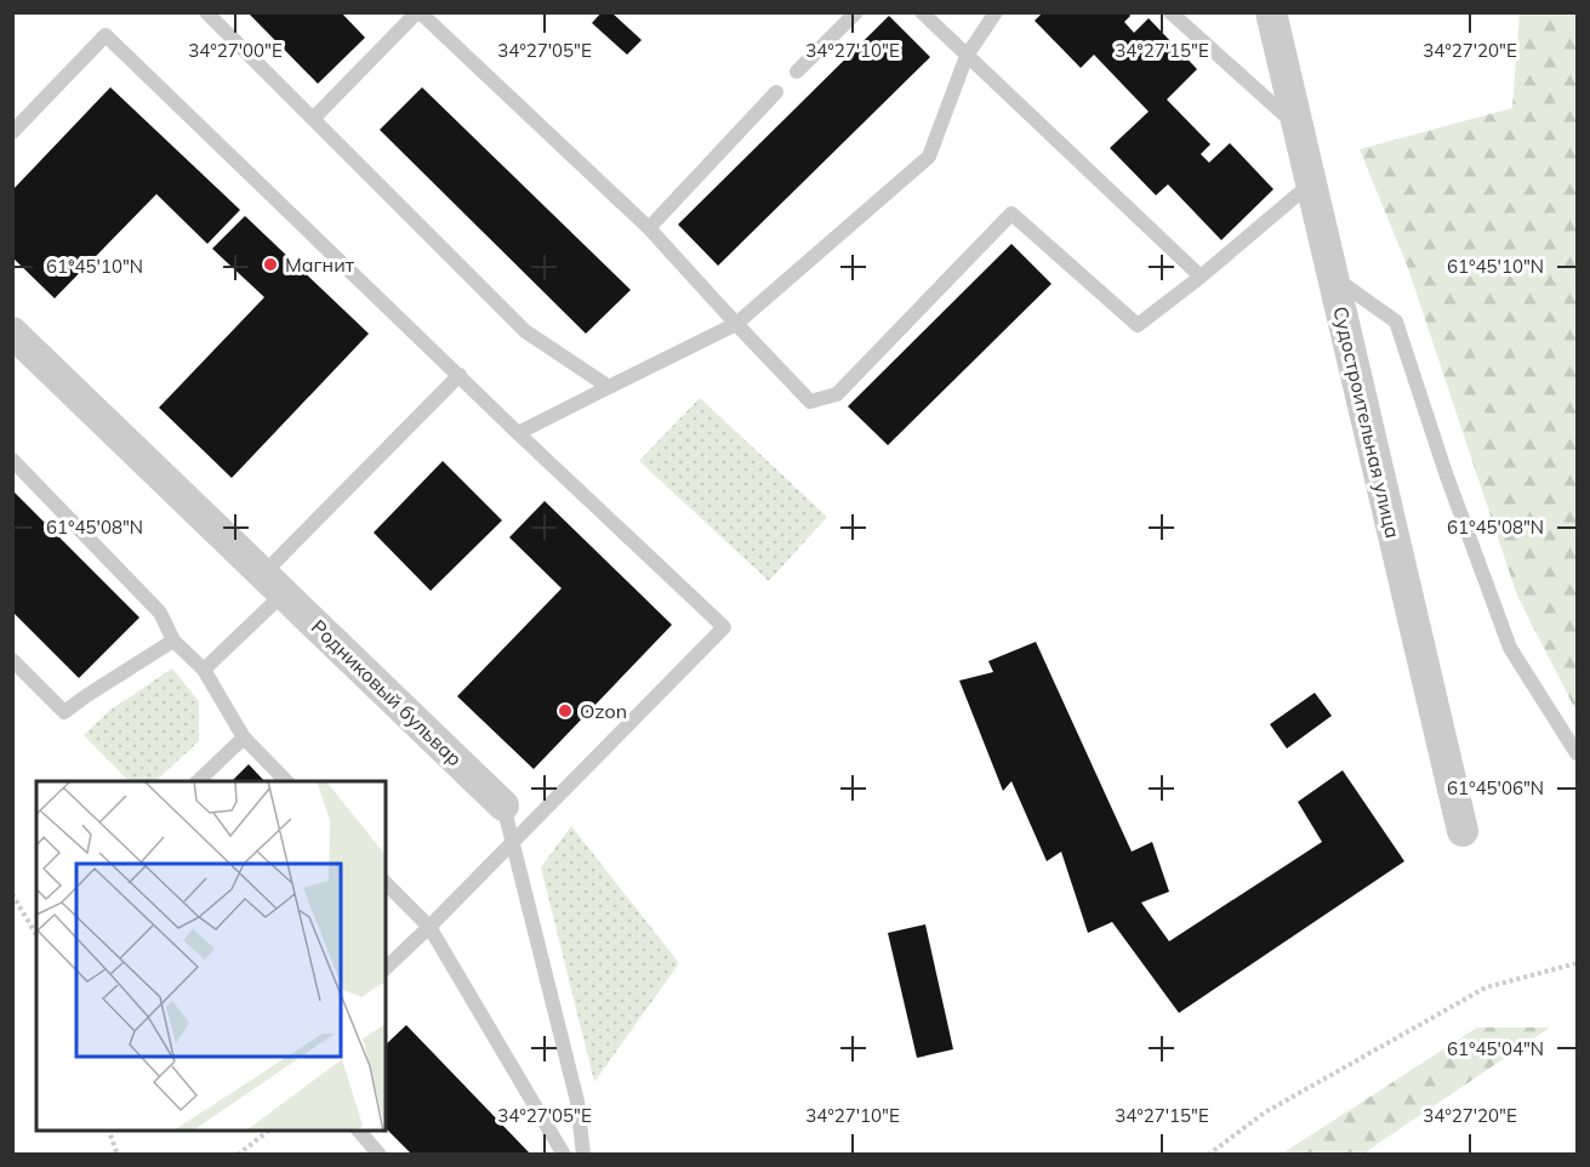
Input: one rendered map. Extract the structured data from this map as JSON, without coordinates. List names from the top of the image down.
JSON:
{
  "streets": {
    "street": ["Судостроительная улица", "Родниковый бульвар"]
  },
  "places": ["Магнит", "Ozon"],
  "coordinates": [
    "34°27'00\"E",
    "34°27'05\"E",
    "34°27'10\"E",
    "34°27'15\"E",
    "34°27'20\"E",
    "61°45'10\"N",
    "61°45'08\"N",
    "61°45'06\"N",
    "61°45'04\"N"
  ]
}
